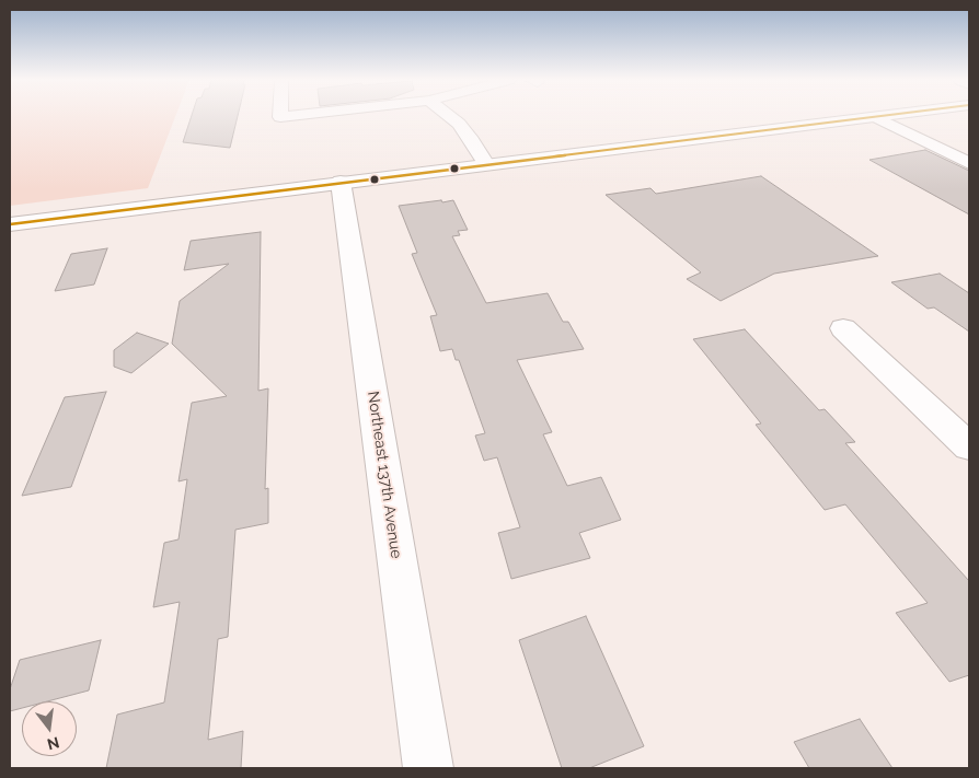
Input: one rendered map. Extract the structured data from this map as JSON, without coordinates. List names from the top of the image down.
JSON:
{
  "streets": {
    "street": ["Northeast 137th Avenue"]
  },
  "north": "bottom"
}
